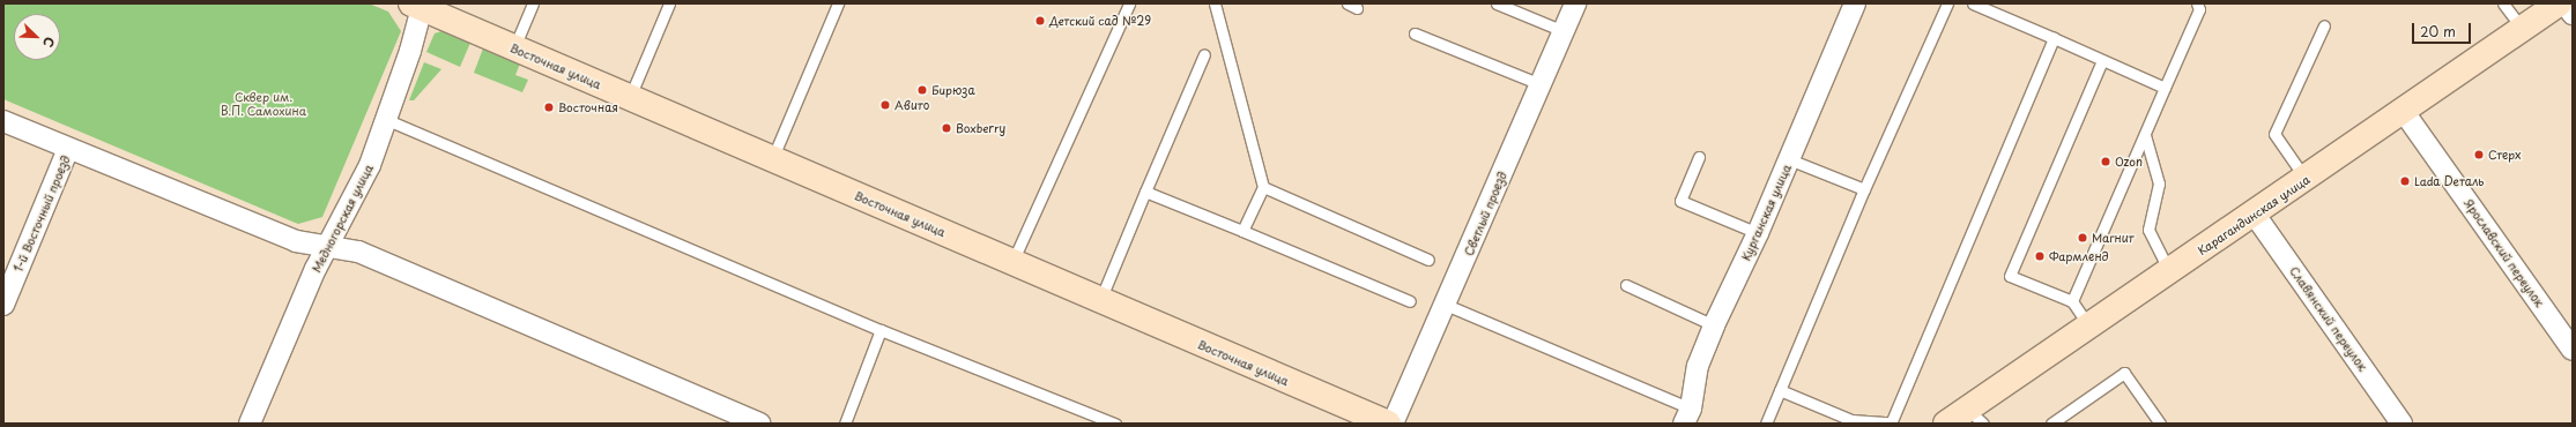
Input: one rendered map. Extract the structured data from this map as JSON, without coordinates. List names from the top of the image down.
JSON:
{
  "streets": {
    "main road": ["Восточная улица", "Карагандинская улица"],
    "street": [
      "Курганская улица",
      "1-й Восточный проезд",
      "Светлый проезд",
      "Медногорская улица",
      "Ярославский переулок",
      "Славянский переулок"
    ]
  },
  "crossings": [
    ["Восточная улица", "Медногорская улица"],
    ["Карагандинская улица", "Ярославский переулок"],
    ["Карагандинская улица", "Славянский переулок"]
  ],
  "parks": ["Сквер им. В.П. Самохина"],
  "places": [
    "Детский сад №29",
    "Бирюза",
    "Авито",
    "Восточная",
    "Boxberry",
    "Стерх",
    "Ozon",
    "Lada Dеталь",
    "Магнит",
    "Фармленд"
  ],
  "scale_bar": "20 m",
  "north": "bottom right"
}
